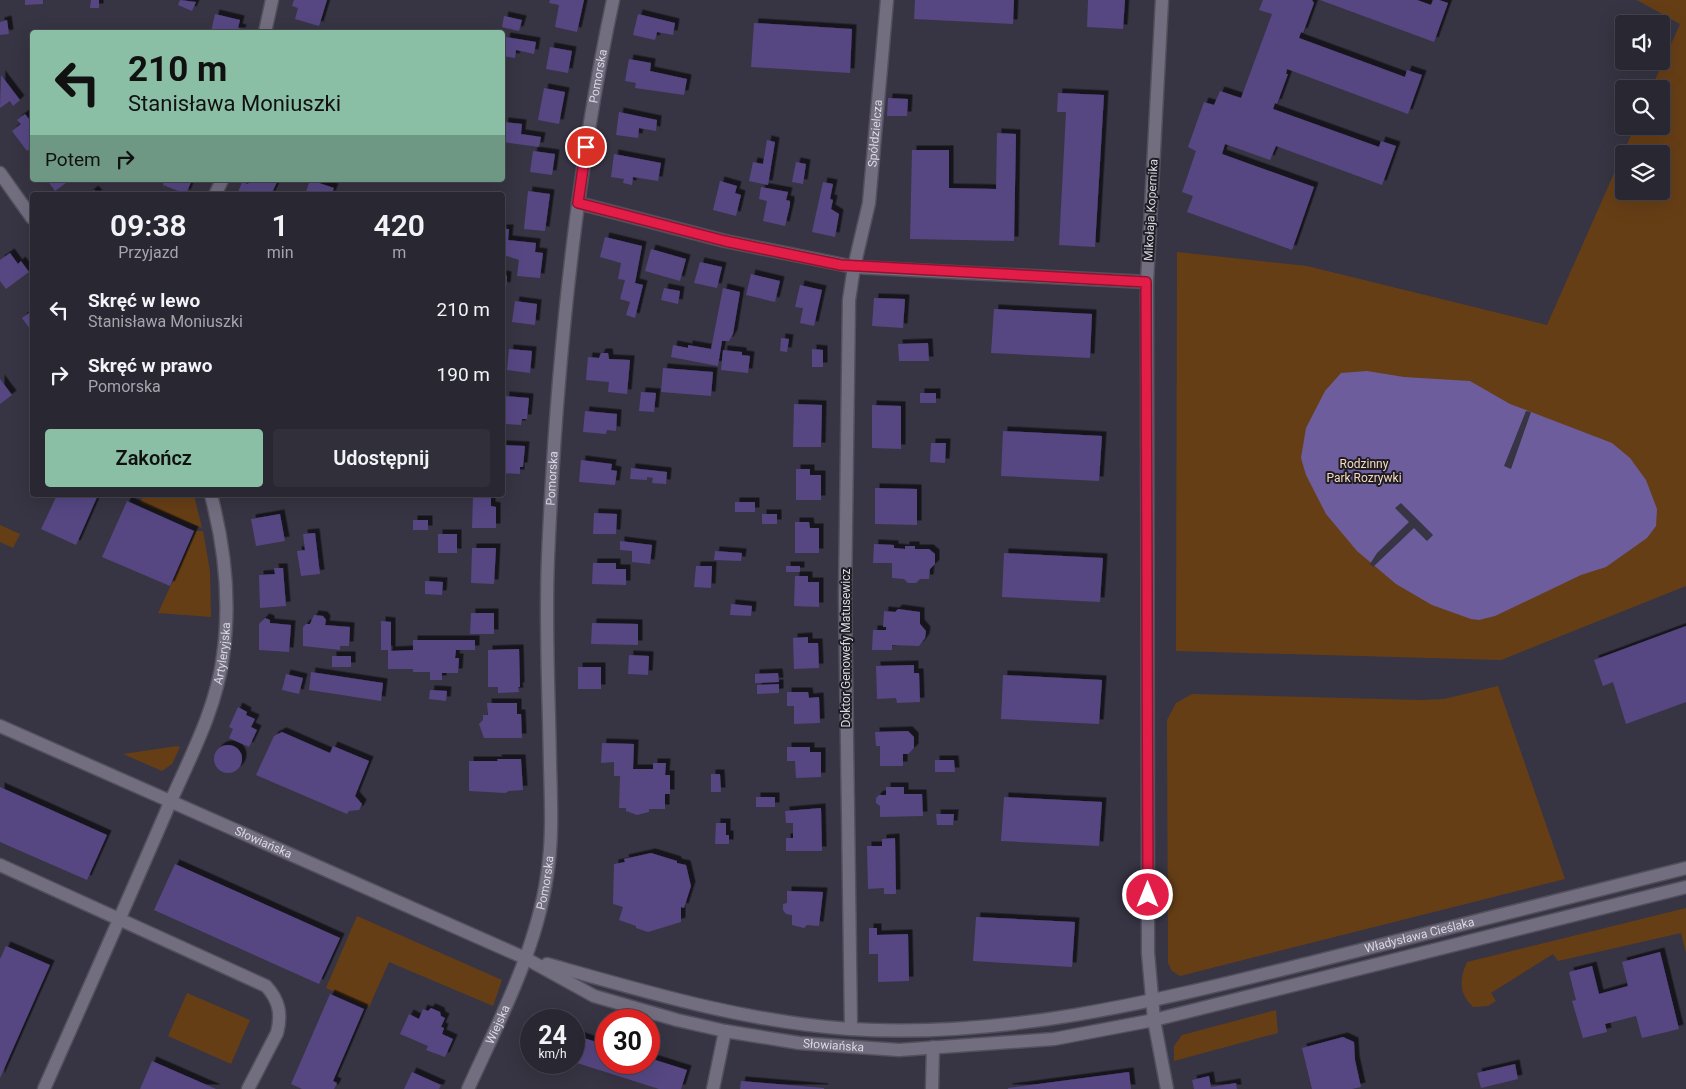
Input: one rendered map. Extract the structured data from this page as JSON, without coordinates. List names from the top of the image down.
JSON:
{
  "streets": {
    "street": [
      "Pomorska",
      "Spółdzielcza",
      "Mikołaja Kopernika",
      "Doktor Genowefy Matusewicz",
      "Artyleryjska",
      "Słowiańska",
      "Władysława Cieślaka",
      "Wiejska"
    ]
  },
  "crossings": [
    ["Pomorska", "Słowiańska"],
    ["Pomorska", "Wiejska"],
    ["Spółdzielcza", "Doktor Genowefy Matusewicz"],
    ["Mikołaja Kopernika", "Słowiańska"],
    ["Mikołaja Kopernika", "Władysława Cieślaka"],
    ["Doktor Genowefy Matusewicz", "Słowiańska"],
    ["Artyleryjska", "Słowiańska"],
    ["Słowiańska", "Władysława Cieślaka"],
    ["Słowiańska", "Wiejska"]
  ],
  "parks": ["Rodzinny Park Rozrywki"],
  "page": {
    "turn": ["210 m", "Stanisława Moniuszki"],
    "then": "Potem",
    "eta": [
      "09:38",
      "Przyjazd",
      "1",
      "min",
      "420",
      "m"
    ],
    "list": [
      {
        "name": "Skręć w lewo",
        "note": "Stanisława Moniuszki",
        "value": "210 m"
      },
      {
        "name": "Skręć w prawo",
        "note": "Pomorska",
        "value": "190 m"
      }
    ],
    "buttons": ["Zakończ", "Udostępnij"],
    "speed": "24 km/h",
    "limit": "30"
  }
}
